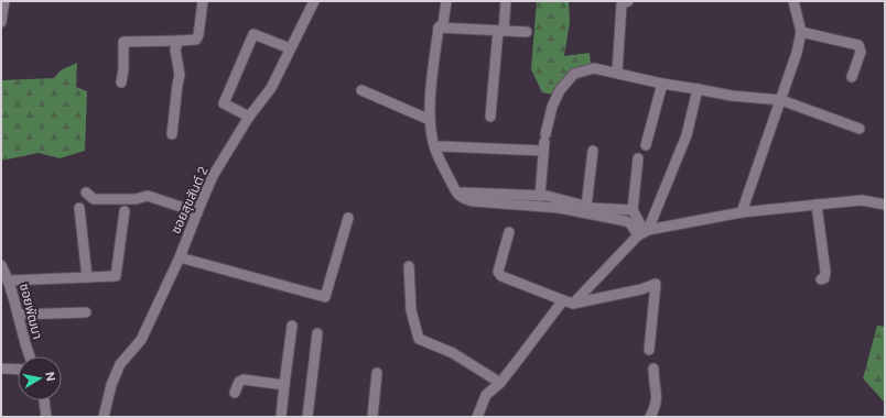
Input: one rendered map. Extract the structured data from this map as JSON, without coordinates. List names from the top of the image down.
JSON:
{
  "streets": {
    "street": ["ซอยสุขสันต์ 2", "ซอยพัฒนา"]
  },
  "north": "right"
}
